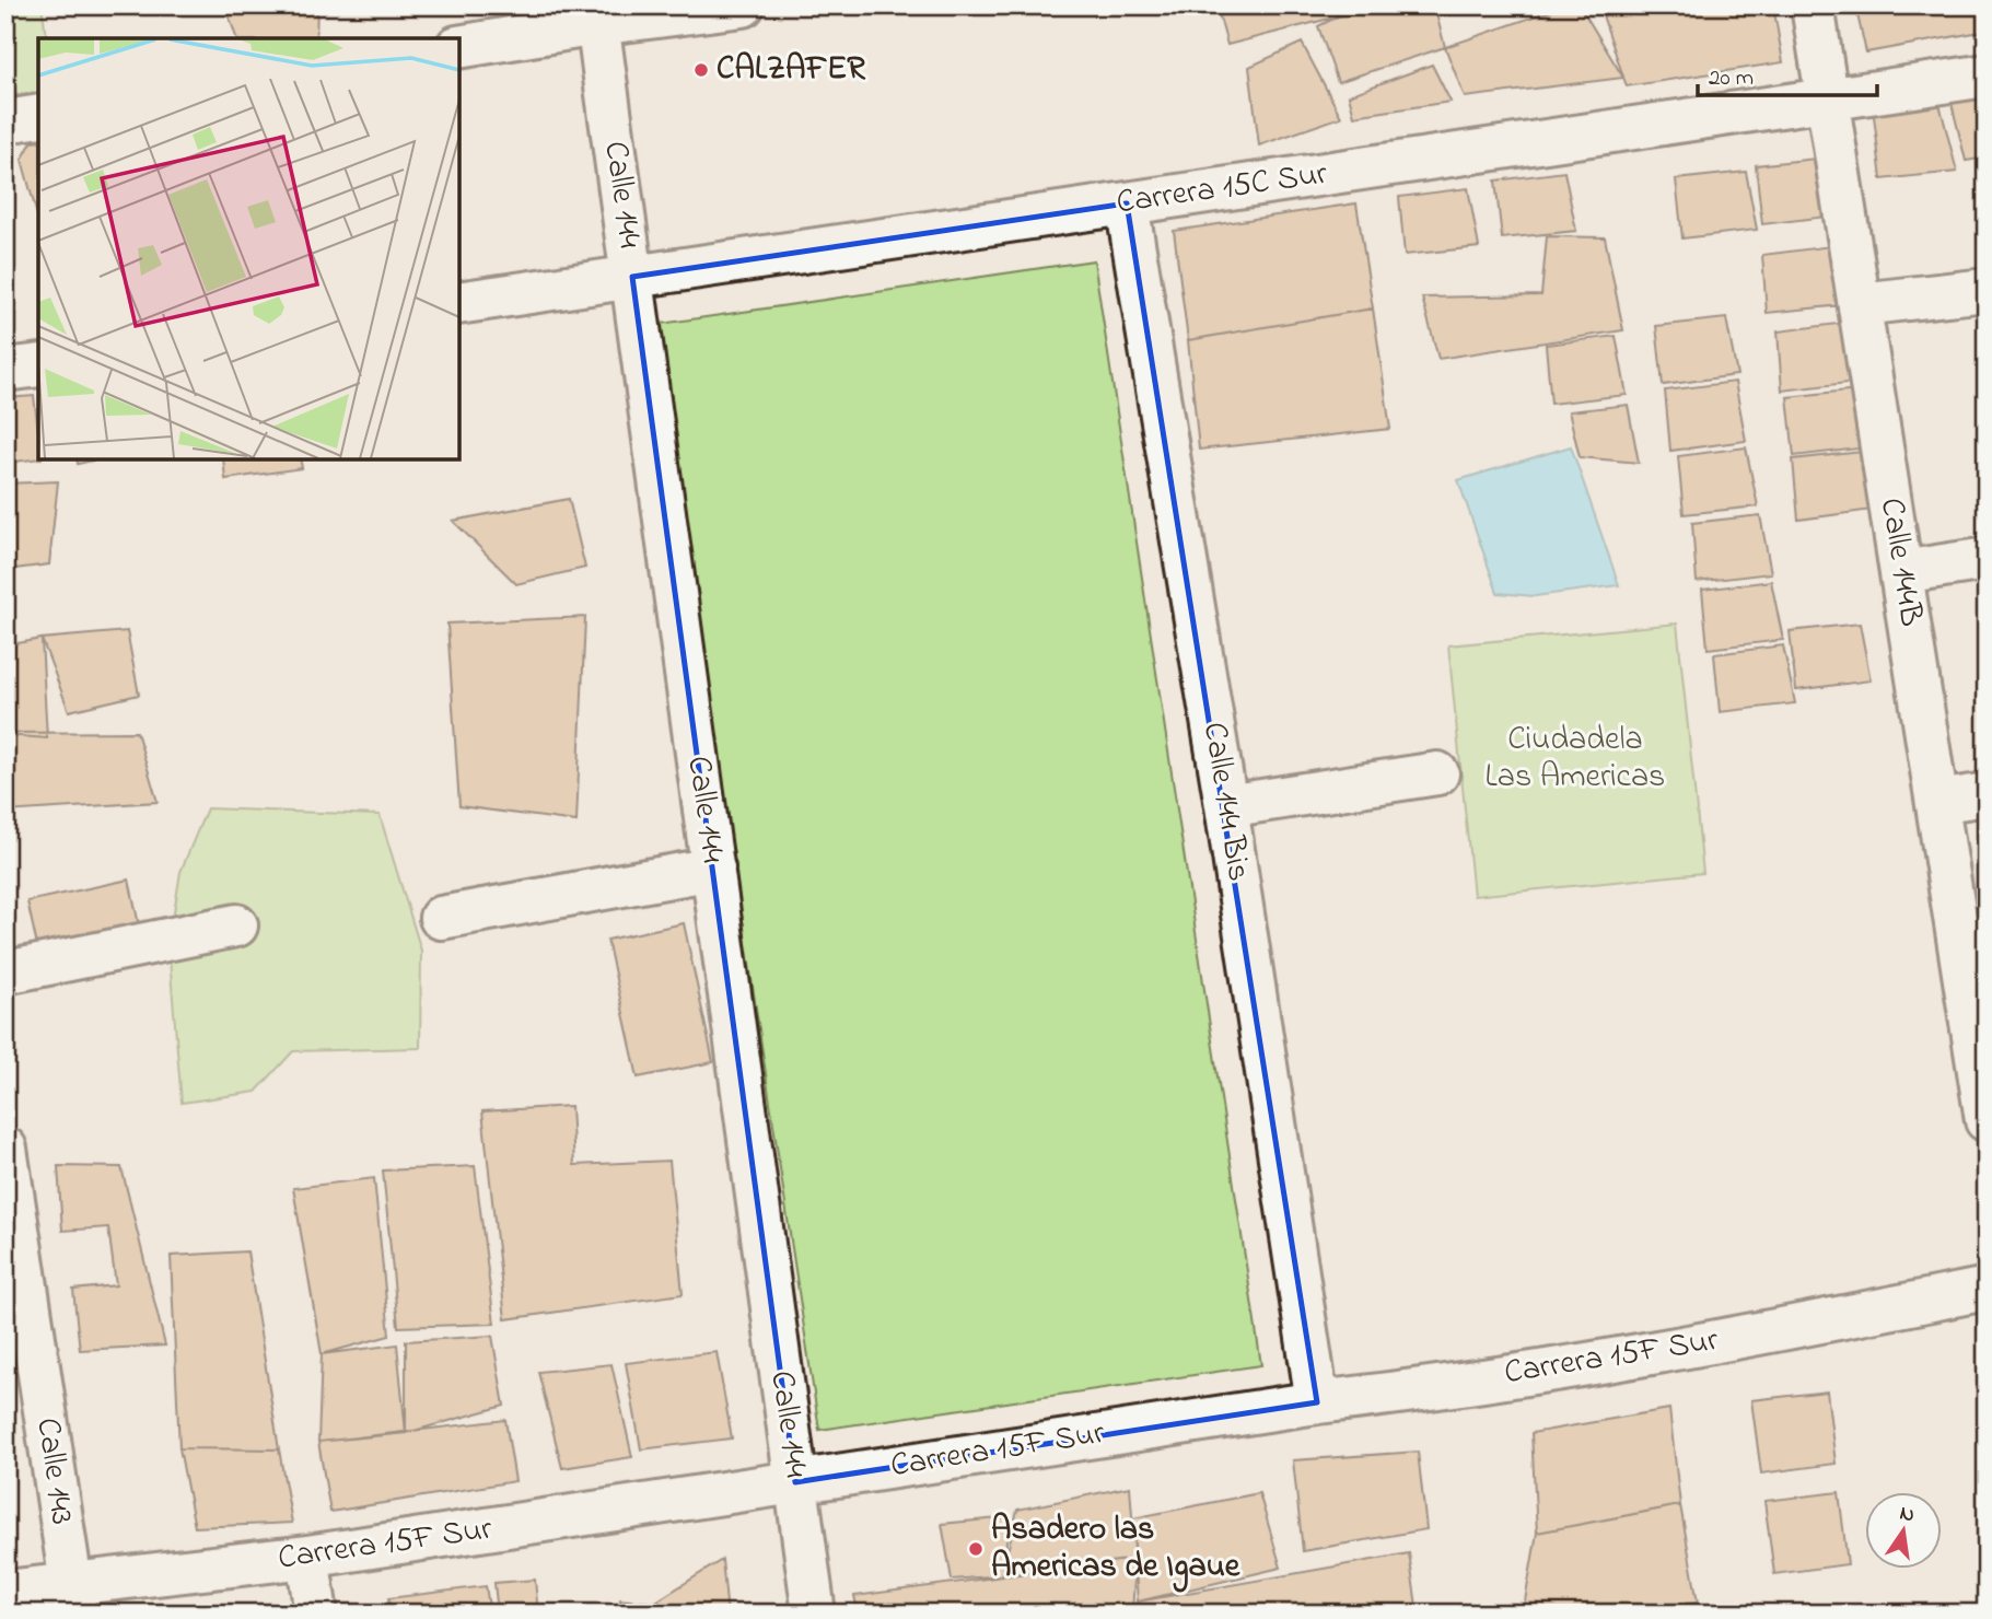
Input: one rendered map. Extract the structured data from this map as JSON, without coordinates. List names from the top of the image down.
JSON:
{
  "streets": {
    "street": [
      "Carrera 15C Sur",
      "Calle 144",
      "Calle 144B",
      "Calle 144 Bis",
      "Carrera 15F Sur",
      "Calle 143"
    ]
  },
  "crossings": [
    ["Carrera 15C Sur", "Calle 144"],
    ["Carrera 15C Sur", "Calle 144B"],
    ["Carrera 15C Sur", "Calle 144 Bis"],
    ["Calle 144", "Carrera 15F Sur"],
    ["Calle 144 Bis", "Carrera 15F Sur"],
    ["Carrera 15F Sur", "Calle 143"]
  ],
  "parks": ["Ciudadela Las Americas"],
  "places": ["CALZAFER", "Asadero las Americas de Igaue"],
  "scale_bar": "20 m",
  "north": "top"
}
